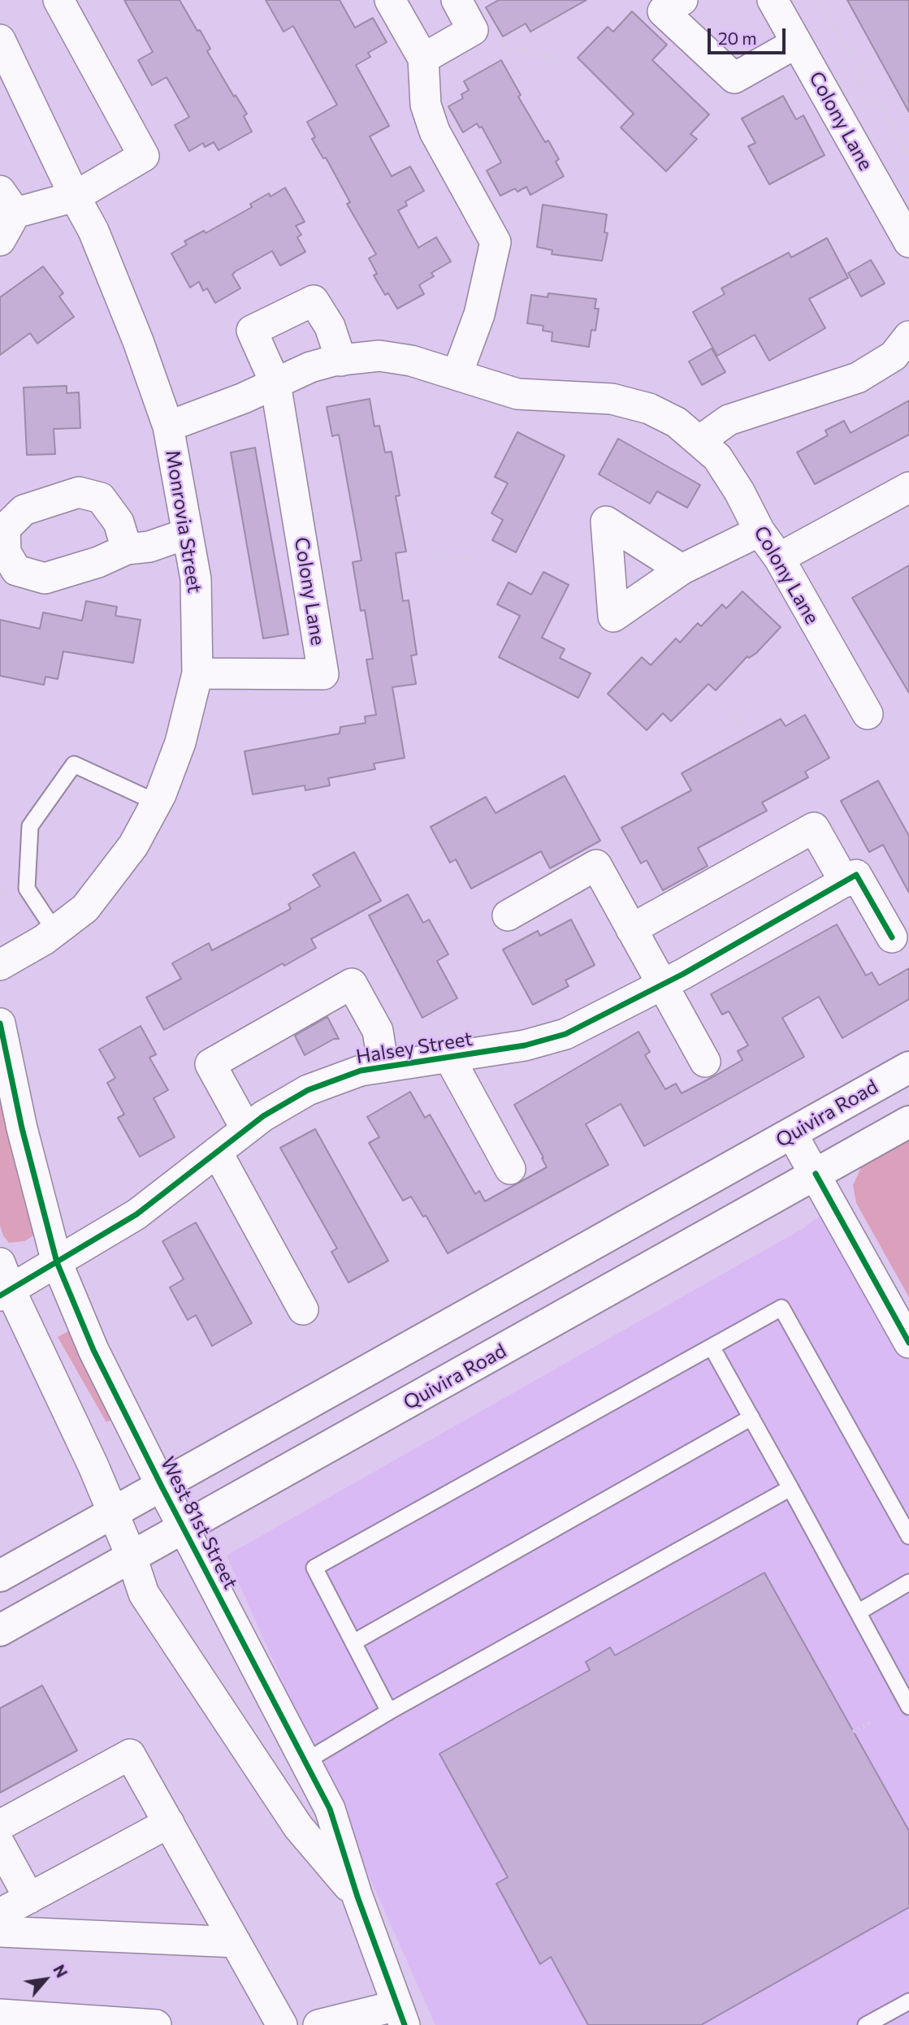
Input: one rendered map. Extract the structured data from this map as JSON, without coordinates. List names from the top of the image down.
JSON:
{
  "streets": {
    "main road": ["Quivira Road"],
    "street": [
      "Colony Lane",
      "Monrovia Street",
      "Halsey Street",
      "West 81st Street"
    ]
  },
  "crossings": [
    ["Colony Lane", "Monrovia Street"],
    ["Halsey Street", "West 81st Street"],
    ["Quivira Road", "West 81st Street"]
  ],
  "scale_bar": "20 m",
  "north": "top right"
}
